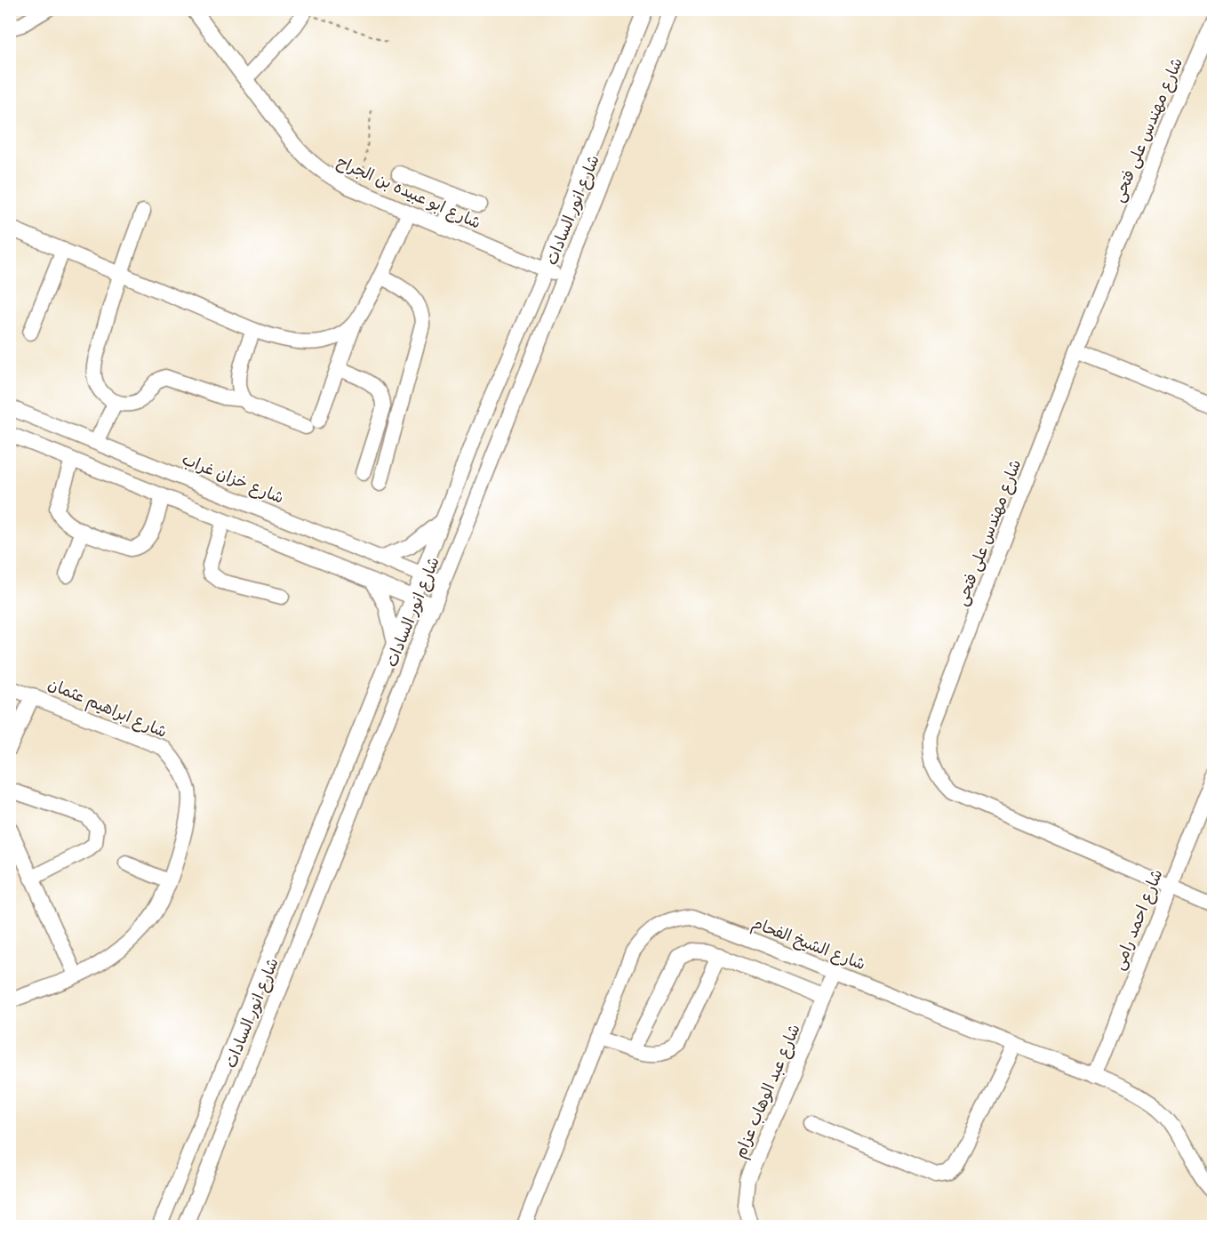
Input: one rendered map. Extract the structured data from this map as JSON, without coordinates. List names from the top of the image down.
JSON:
{
  "streets": {
    "street": [
      "شارع مهندس على فتحى",
      "شارع ابو عبيده بن الجراح",
      "شارع انور السادات",
      "شارع خزان غراب",
      "شارع ابراهيم عثمان",
      "شارع احمد رامى",
      "شارع الشيخ الفحام",
      "شارع عبد الوهاب عزام"
    ]
  },
  "crossings": [
    ["شارع مهندس على فتحى", "شارع احمد رامى"],
    ["شارع ابو عبيده بن الجراح", "شارع انور السادات"],
    ["شارع انور السادات", "شارع خزان غراب"],
    ["شارع احمد رامى", "شارع الشيخ الفحام"],
    ["شارع الشيخ الفحام", "شارع عبد الوهاب عزام"]
  ]
}
